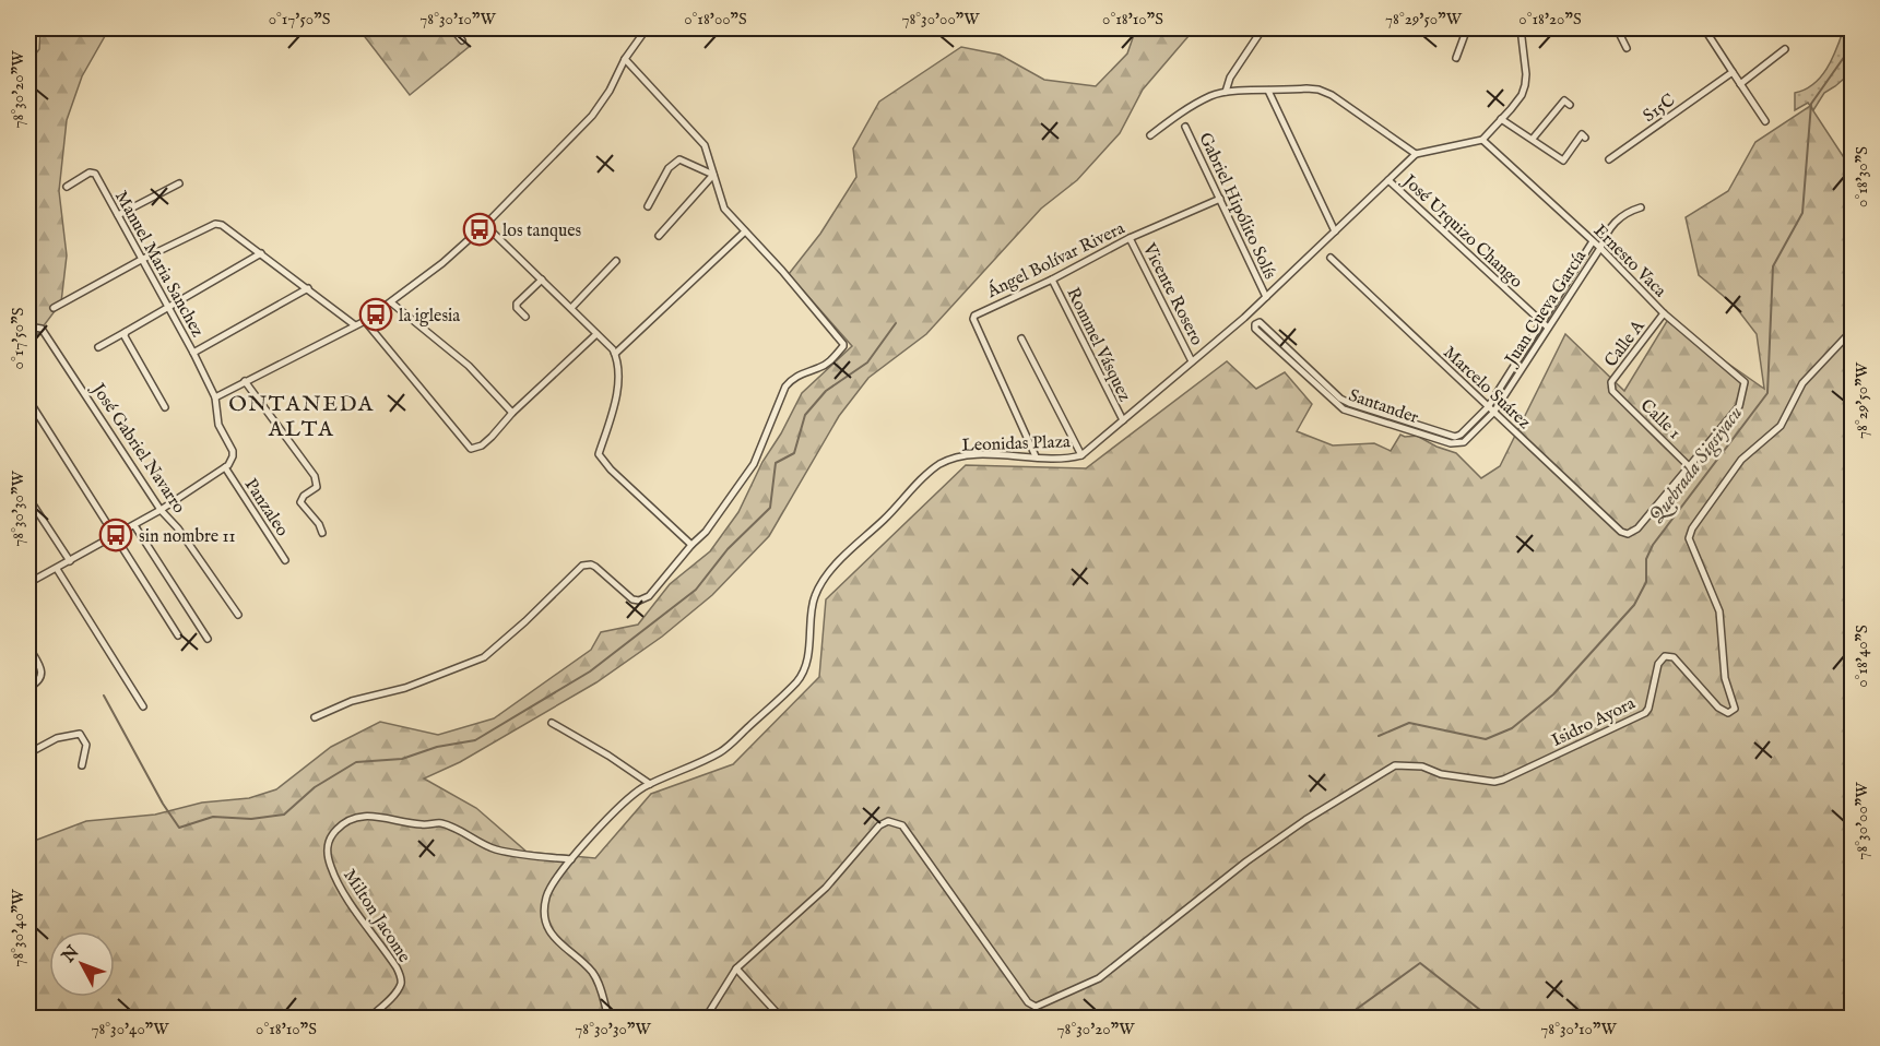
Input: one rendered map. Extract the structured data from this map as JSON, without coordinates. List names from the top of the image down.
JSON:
{
  "streets": {
    "street": [
      "S15C",
      "Gabriel Hipólito Solís",
      "José Urquizo Chango",
      "Ángel Bolívar Rivera",
      "Ernesto Vaca",
      "Manuel Maria Sanchez",
      "Vicente Rosero",
      "Juan Cueva García",
      "Calle A",
      "Rommel Vásquez",
      "Marcelo Suárez",
      "Santander",
      "Calle 1",
      "Leonidas Plaza",
      "José Gabriel Navarro",
      "Panzaleo",
      "Isidro Ayora",
      "Milton Jacome"
    ]
  },
  "crossings": [
    ["Gabriel Hipólito Solís", "Ángel Bolívar Rivera"],
    ["Gabriel Hipólito Solís", "Leonidas Plaza"],
    ["José Urquizo Chango", "Juan Cueva García"],
    ["José Urquizo Chango", "Leonidas Plaza"],
    ["Ángel Bolívar Rivera", "Vicente Rosero"],
    ["Ángel Bolívar Rivera", "Rommel Vásquez"],
    ["Ángel Bolívar Rivera", "Leonidas Plaza"],
    ["Ernesto Vaca", "Juan Cueva García"],
    ["Ernesto Vaca", "Calle A"],
    ["Ernesto Vaca", "Marcelo Suárez"],
    ["Ernesto Vaca", "Calle 1"],
    ["Manuel Maria Sanchez", "Panzaleo"],
    ["Vicente Rosero", "Leonidas Plaza"],
    ["Juan Cueva García", "Marcelo Suárez"],
    ["Juan Cueva García", "Santander"],
    ["Calle A", "Calle 1"],
    ["Rommel Vásquez", "Leonidas Plaza"],
    ["Marcelo Suárez", "Calle 1"],
    ["Leonidas Plaza", "Milton Jacome"]
  ],
  "districts": ["ONTANEDA ALTA"],
  "water": ["Quebrada Sigsiyacu"],
  "places": {
    "bus stop": ["los tanques", "la iglesia", "sin nombre 11"]
  },
  "north": "top left",
  "coordinates": [
    "0°17'50\"S",
    "78°30'10\"W",
    "0°18'00\"S",
    "78°30'00\"W",
    "0°18'10\"S",
    "78°29'50\"W",
    "0°18'20\"S",
    "78°30'20\"W",
    "0°18'30\"S",
    "78°30'30\"W",
    "0°18'40\"S",
    "78°30'40\"W"
  ]
}
